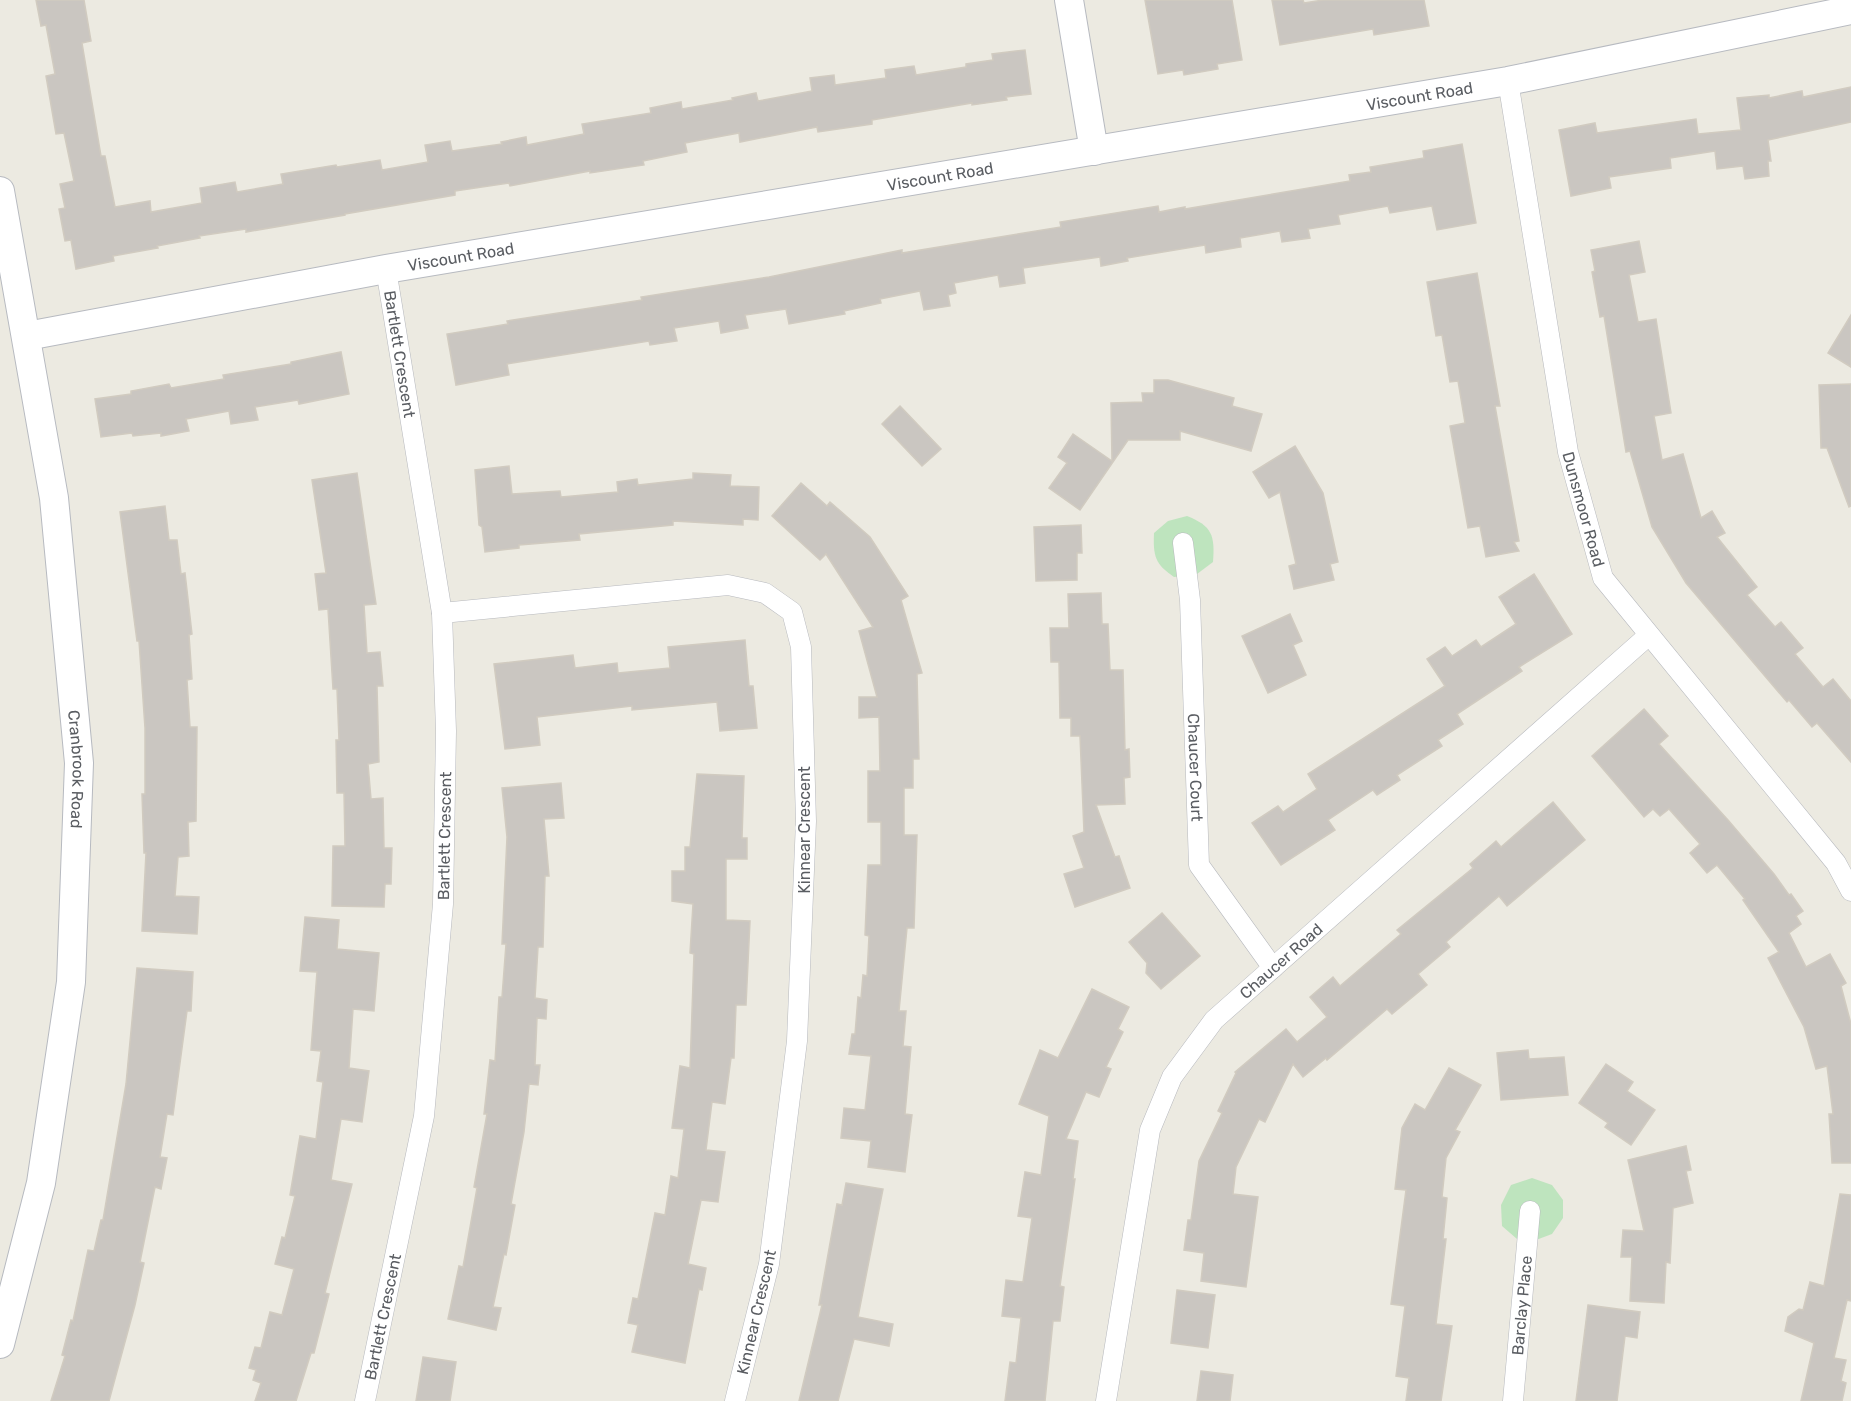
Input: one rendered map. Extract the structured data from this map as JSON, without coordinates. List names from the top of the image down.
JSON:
{
  "streets": {
    "street": [
      "Viscount Road",
      "Bartlett Crescent",
      "Dunsmoor Road",
      "Chaucer Court",
      "Cranbrook Road",
      "Kinnear Crescent",
      "Chaucer Road",
      "Barclay Place"
    ]
  },
  "crossings": [
    ["Viscount Road", "Bartlett Crescent"],
    ["Viscount Road", "Dunsmoor Road"],
    ["Viscount Road", "Cranbrook Road"],
    ["Bartlett Crescent", "Kinnear Crescent"],
    ["Dunsmoor Road", "Chaucer Road"],
    ["Chaucer Court", "Chaucer Road"]
  ]
}
